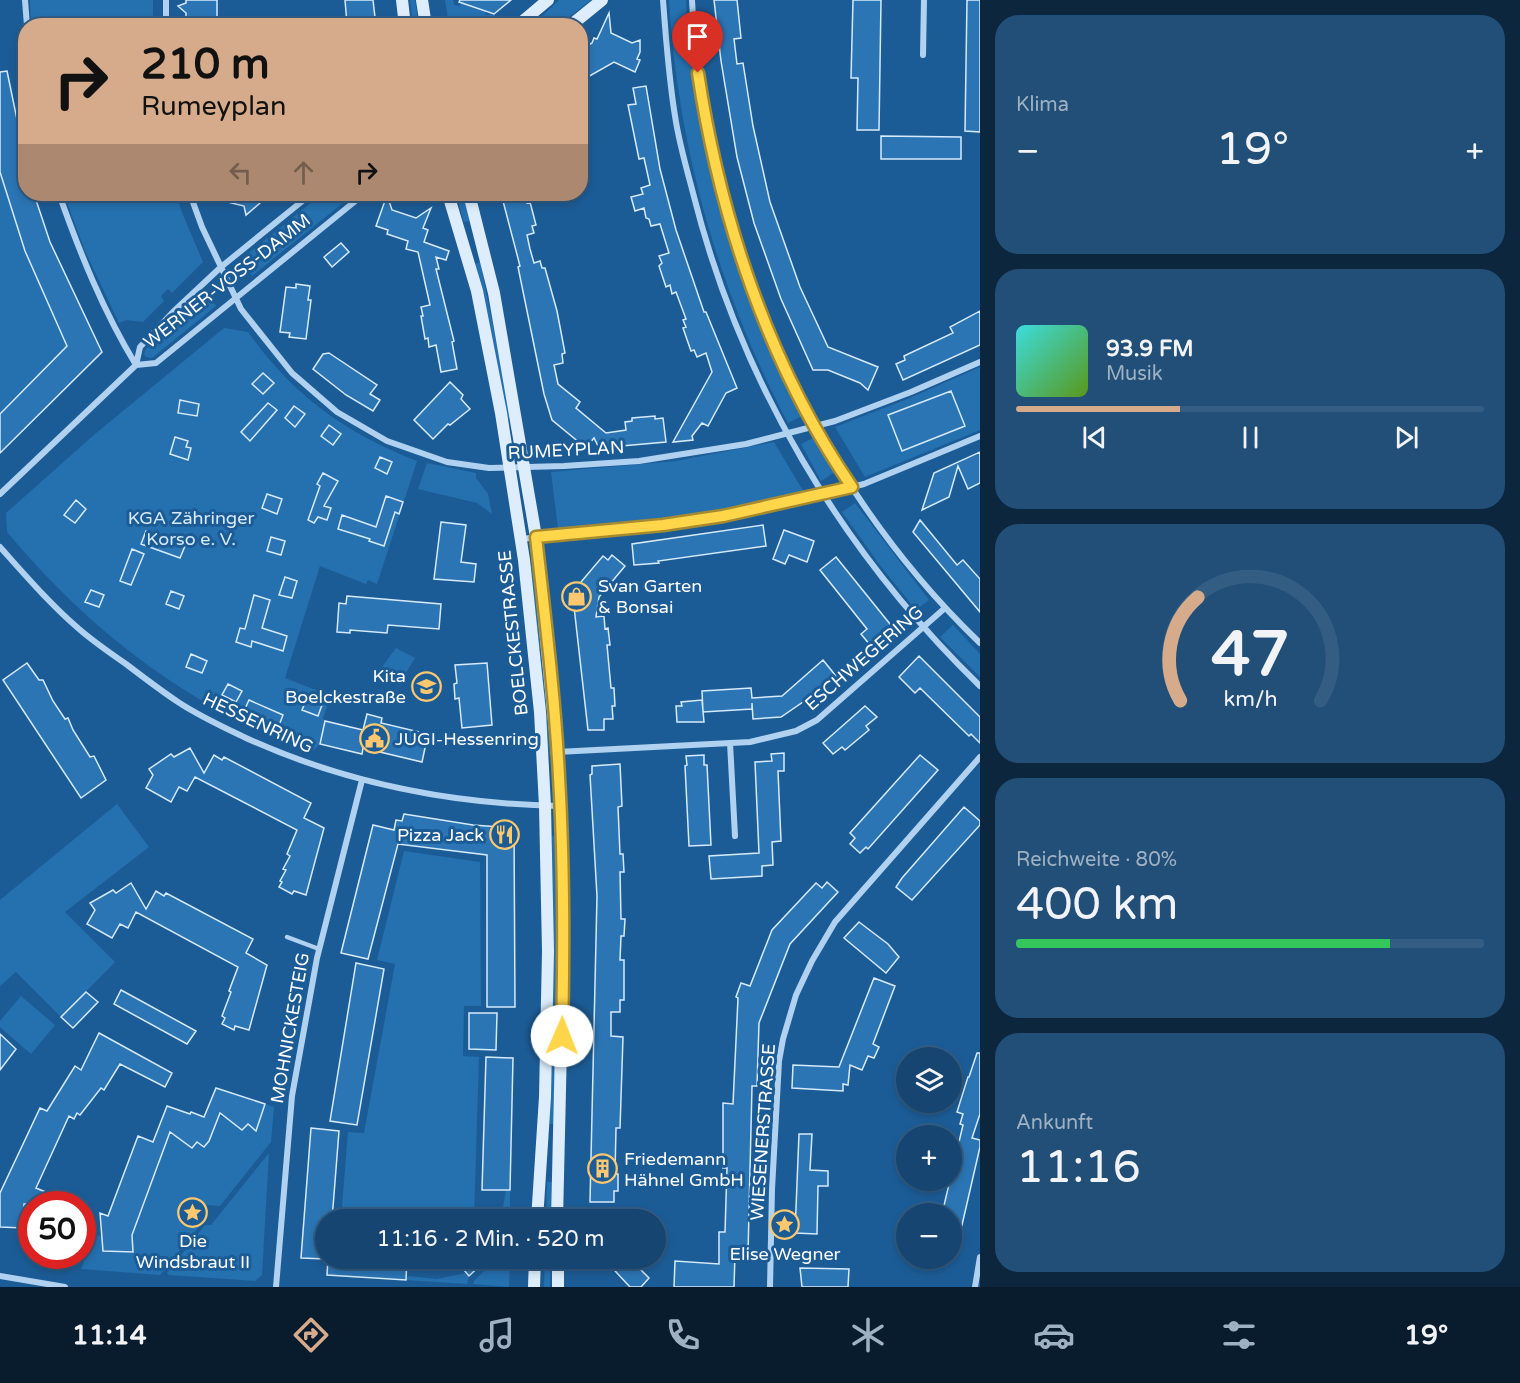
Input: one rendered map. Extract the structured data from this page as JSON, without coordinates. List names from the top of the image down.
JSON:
{
  "streets": {
    "main road": ["BOELCKESTRASSE"],
    "street": [
      "WERNER-VOSS-DAMM",
      "RUMEYPLAN",
      "ESCHWEGERING",
      "HESSENRING",
      "MOHNICKESTEIG",
      "WIESENERSTRASSE"
    ]
  },
  "crossings": [
    ["WERNER-VOSS-DAMM", "RUMEYPLAN"],
    ["RUMEYPLAN", "BOELCKESTRASSE"],
    ["BOELCKESTRASSE", "ESCHWEGERING"],
    ["BOELCKESTRASSE", "HESSENRING"],
    ["HESSENRING", "MOHNICKESTEIG"]
  ],
  "parks": ["KGA Zähringer Korso e. V."],
  "places": {
    "shop": ["Svan Garten & Bonsai"],
    "school or university": ["Kita Boelckestraße"],
    "public building": ["JUGI-Hessenring"],
    "restaurant": ["Pizza Jack"],
    "building": ["Friedemann Hähnel GmbH"],
    "place": ["Die Windsbraut II", "Elise Wegner"]
  },
  "page": {
    "tile": [
      "Klima",
      ["Reichweite · 80%", "400 km"],
      ["Ankunft", "11:16"]
    ],
    "turn": ["210 m", "Rumeyplan"],
    "heat": ["−", "19°", "+"],
    "song": ["93.9 FM", "Musik"],
    "map_buttons": ["+", "−"],
    "limit": "50",
    "trip": "11:16 · 2 Min. · 520 m",
    "tabs": ["11:14", "19°"],
    "gauge": ["47", "km/h"]
  }
}
